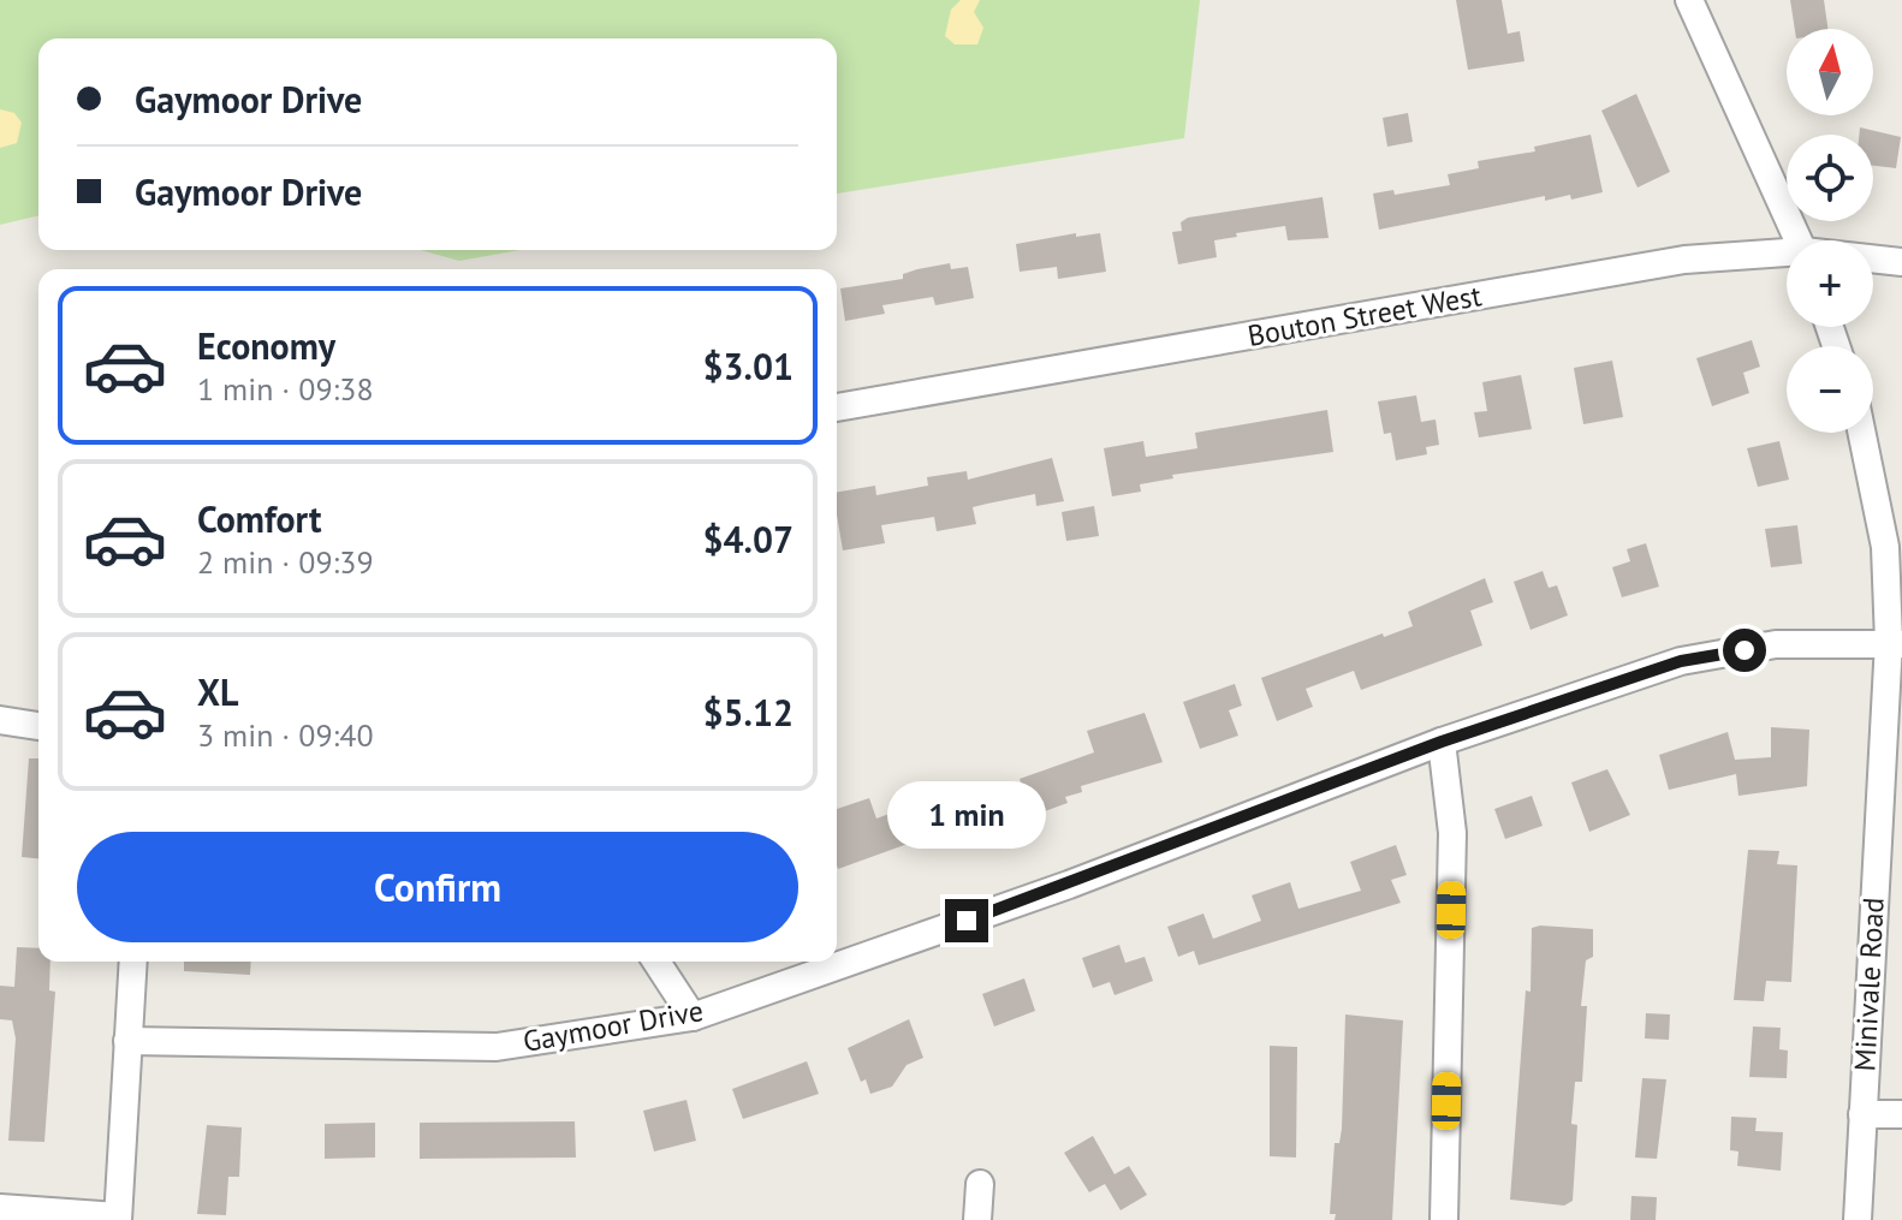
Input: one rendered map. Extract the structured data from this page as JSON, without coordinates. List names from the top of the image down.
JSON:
{
  "streets": {
    "street": ["Bouton Street West", "Minivale Road", "Gaymoor Drive"]
  },
  "crossings": [
    ["Minivale Road", "Gaymoor Drive"]
  ],
  "north": "top",
  "page": {
    "map_buttons": ["+", "−"],
    "banner": ["Gaymoor Drive", "Gaymoor Drive"],
    "list": [
      {
        "name": "Economy",
        "note": "1 min · 09:38",
        "value": "$3.01"
      },
      {
        "name": "Comfort",
        "note": "2 min · 09:39",
        "value": "$4.07"
      },
      {
        "name": "XL",
        "note": "3 min · 09:40",
        "value": "$5.12"
      }
    ],
    "bubble": "1 min",
    "buttons": "Confirm"
  }
}
